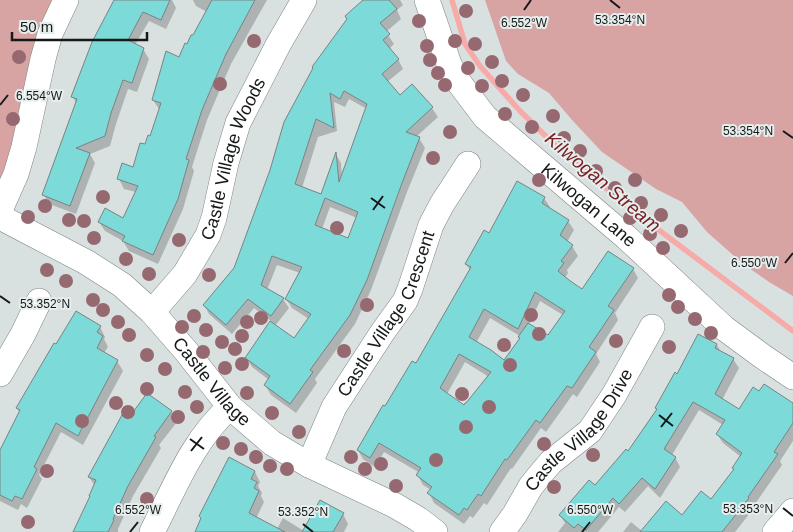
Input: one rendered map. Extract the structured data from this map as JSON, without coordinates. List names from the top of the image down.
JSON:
{
  "streets": {
    "street": [
      "Castle Village Woods",
      "Kilwogan Lane",
      "Castle Village Crescent",
      "Castle Village",
      "Castle Village Drive"
    ]
  },
  "crossings": [
    ["Castle Village Woods", "Castle Village"],
    ["Castle Village Crescent", "Castle Village"]
  ],
  "water": ["Kilwogan Stream"],
  "scale_bar": "50 m",
  "coordinates": [
    "53.354°N",
    "6.552°W",
    "6.554°W",
    "6.550°W",
    "53.352°N",
    "53.353°N"
  ]
}
